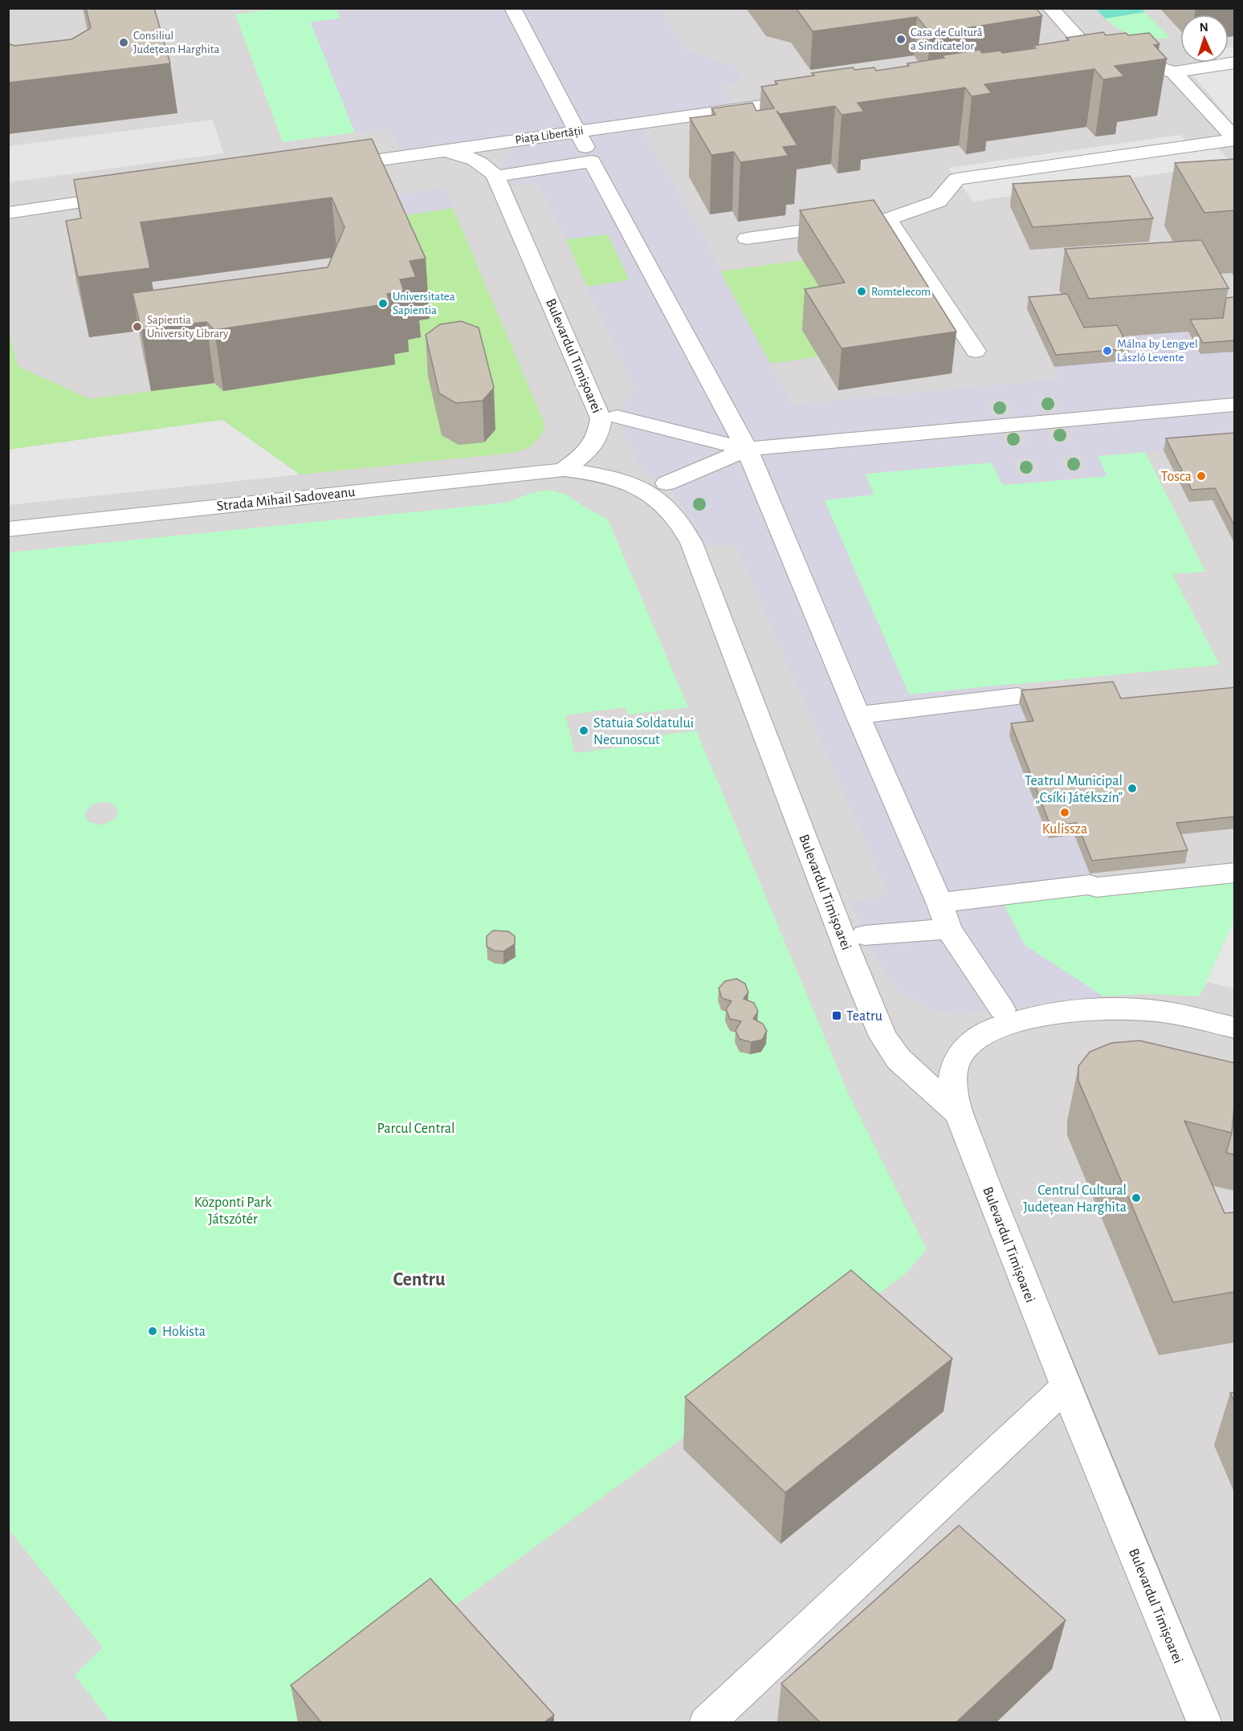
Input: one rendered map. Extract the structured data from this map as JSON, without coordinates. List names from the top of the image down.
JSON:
{
  "streets": {
    "street": ["Piața Libertății", "Bulevardul Timișoarei", "Strada Mihail Sadoveanu"]
  },
  "crossings": [
    ["Piața Libertății", "Bulevardul Timișoarei"],
    ["Bulevardul Timișoarei", "Strada Mihail Sadoveanu"]
  ],
  "districts": ["Centru"],
  "parks": ["Parcul Central", "Központi Park Játszótér"],
  "places": {
    "other": [
      "Casa de Cultură a Sindicatelor",
      "Consiliul Județean Harghita",
      "Romtelecom",
      "Universitatea Sapientia",
      "Sapientia University Library",
      "Málna by Lengyel László Levente",
      "Tosca",
      "Statuia Soldatului Necunoscut",
      "Teatrul Municipal „Csíki Játékszín”",
      "Kulissza",
      "Centrul Cultural Județean Harghita",
      "Hokista"
    ],
    "transit": ["Teatru"]
  },
  "north": "top"
}
